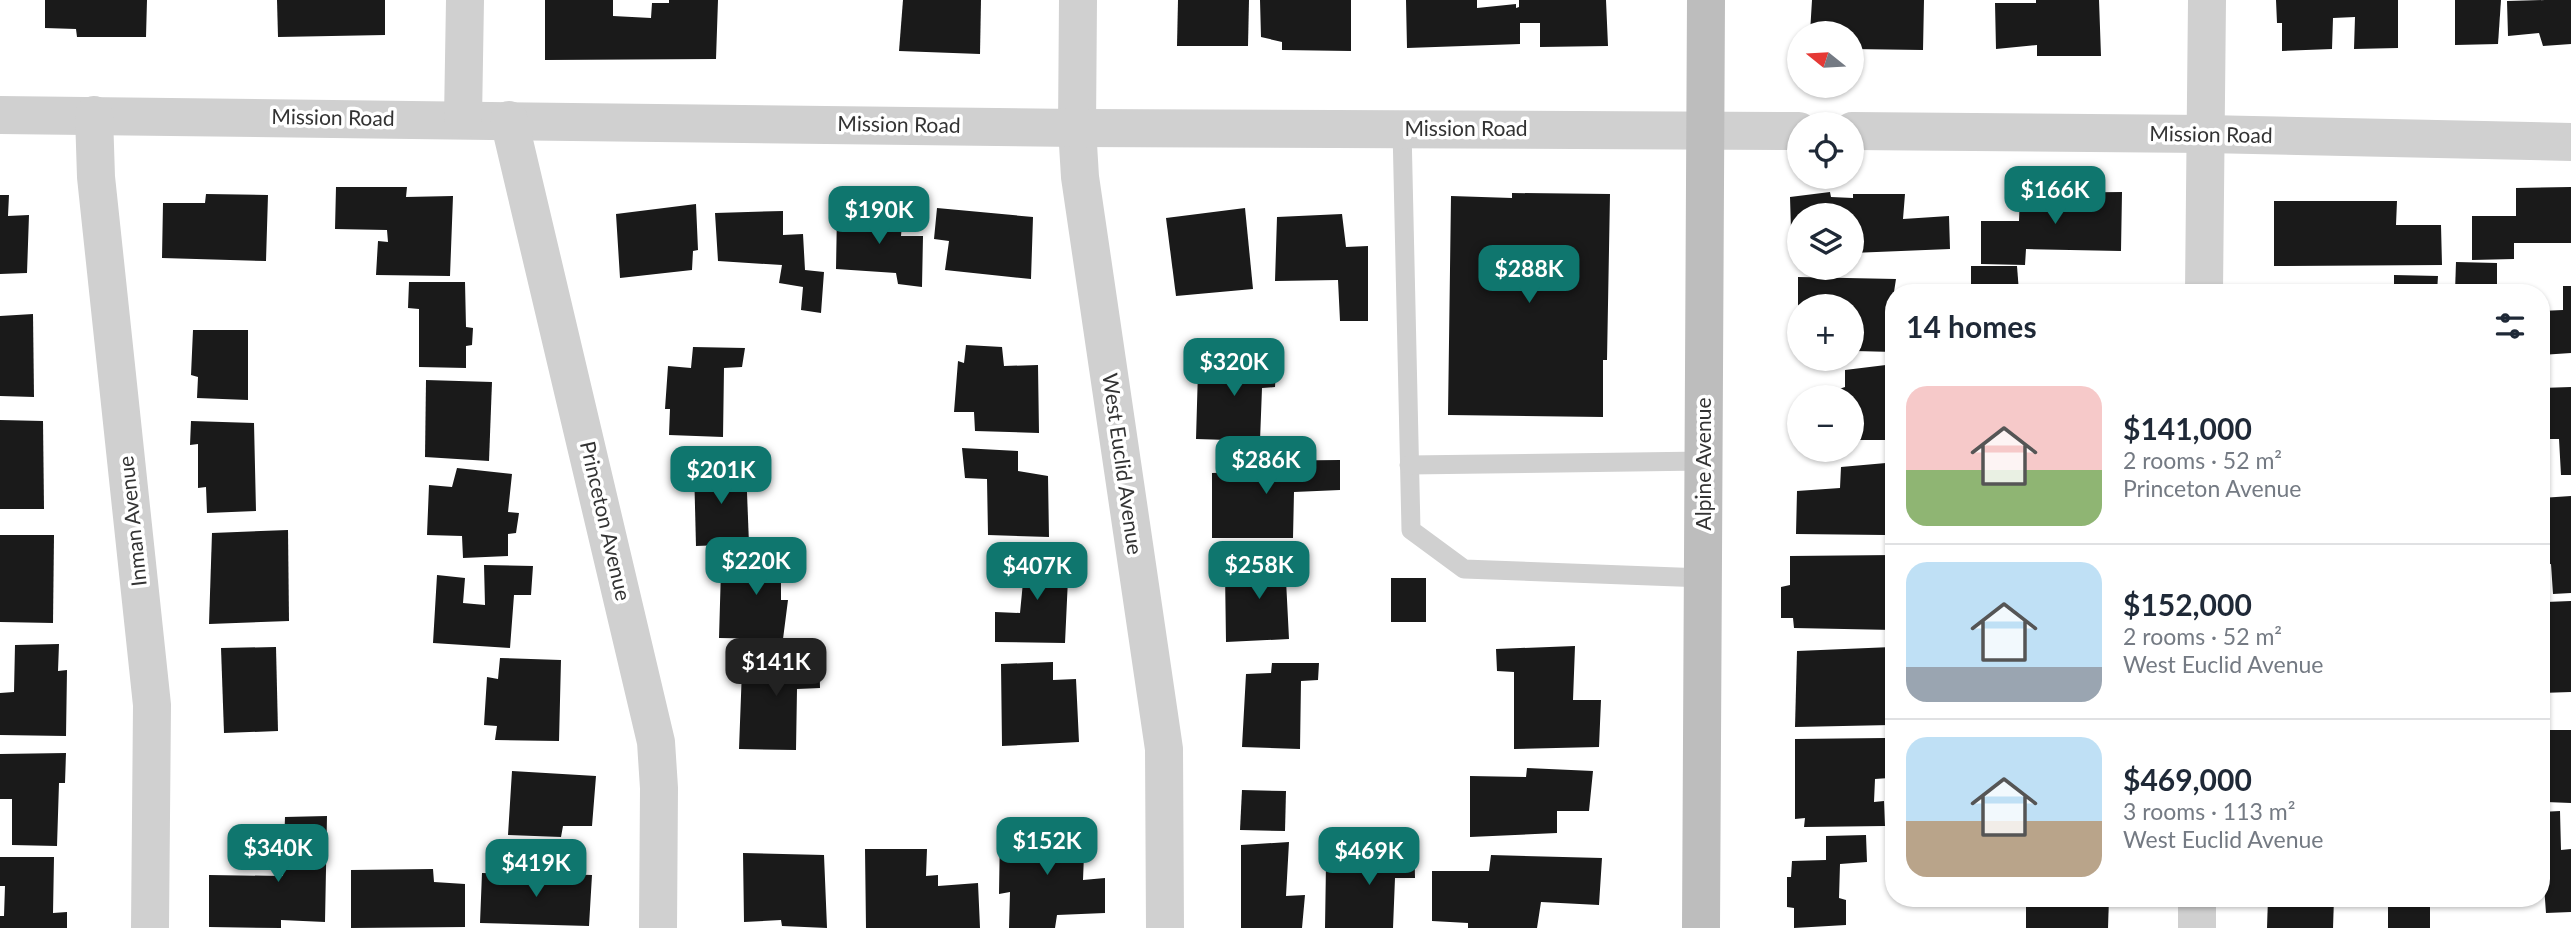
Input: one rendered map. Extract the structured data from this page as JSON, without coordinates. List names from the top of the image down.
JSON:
{
  "streets": {
    "street": [
      "Mission Road",
      "West Euclid Avenue",
      "Alpine Avenue",
      "Inman Avenue",
      "Princeton Avenue"
    ]
  },
  "crossings": [
    ["Mission Road", "West Euclid Avenue"],
    ["Mission Road", "Alpine Avenue"],
    ["Mission Road", "Inman Avenue"],
    ["Mission Road", "Princeton Avenue"]
  ],
  "north": "left",
  "page": {
    "map_buttons": ["+", "−"],
    "price": [
      "$166K",
      "$190K",
      "$288K",
      "$320K",
      "$286K",
      "$201K",
      "$220K",
      "$258K",
      "$407K",
      "$141K",
      "$152K",
      "$340K",
      "$469K",
      "$419K"
    ],
    "heading": "14 homes",
    "list": [
      {
        "name": "$141,000",
        "note": "2 rooms · 52 m² · Princeton Avenue"
      },
      {
        "name": "$152,000",
        "note": "2 rooms · 52 m² · West Euclid Avenue"
      },
      {
        "name": "$469,000",
        "note": "3 rooms · 113 m² · West Euclid Avenue"
      }
    ]
  }
}
